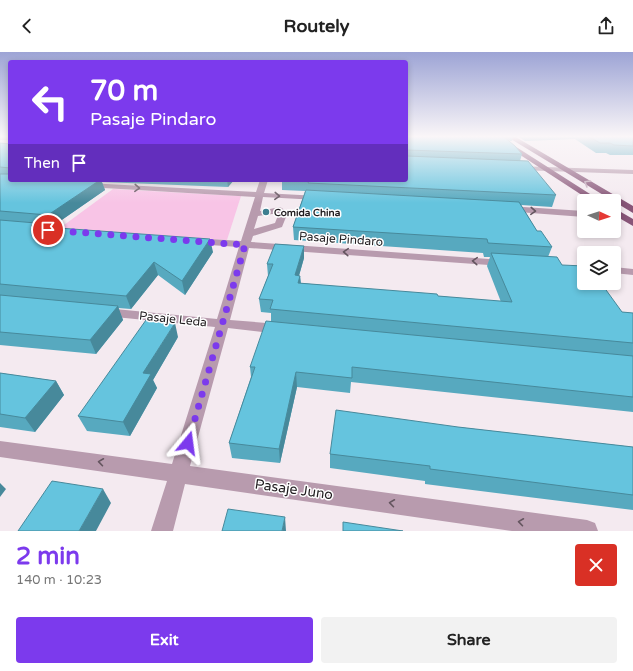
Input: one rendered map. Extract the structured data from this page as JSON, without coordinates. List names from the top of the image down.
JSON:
{
  "streets": {
    "street": ["Pasaje Pindaro", "Pasaje Leda", "Pasaje Juno"]
  },
  "one_way": ["Pasaje Juno"],
  "places": ["Comida China"],
  "north": "right",
  "page": {
    "header": "Routely",
    "turn": ["70 m", "Pasaje Pindaro"],
    "then": "Then",
    "heading": ["2 min", "140 m · 10:23"],
    "buttons": ["Exit", "Share"]
  }
}
